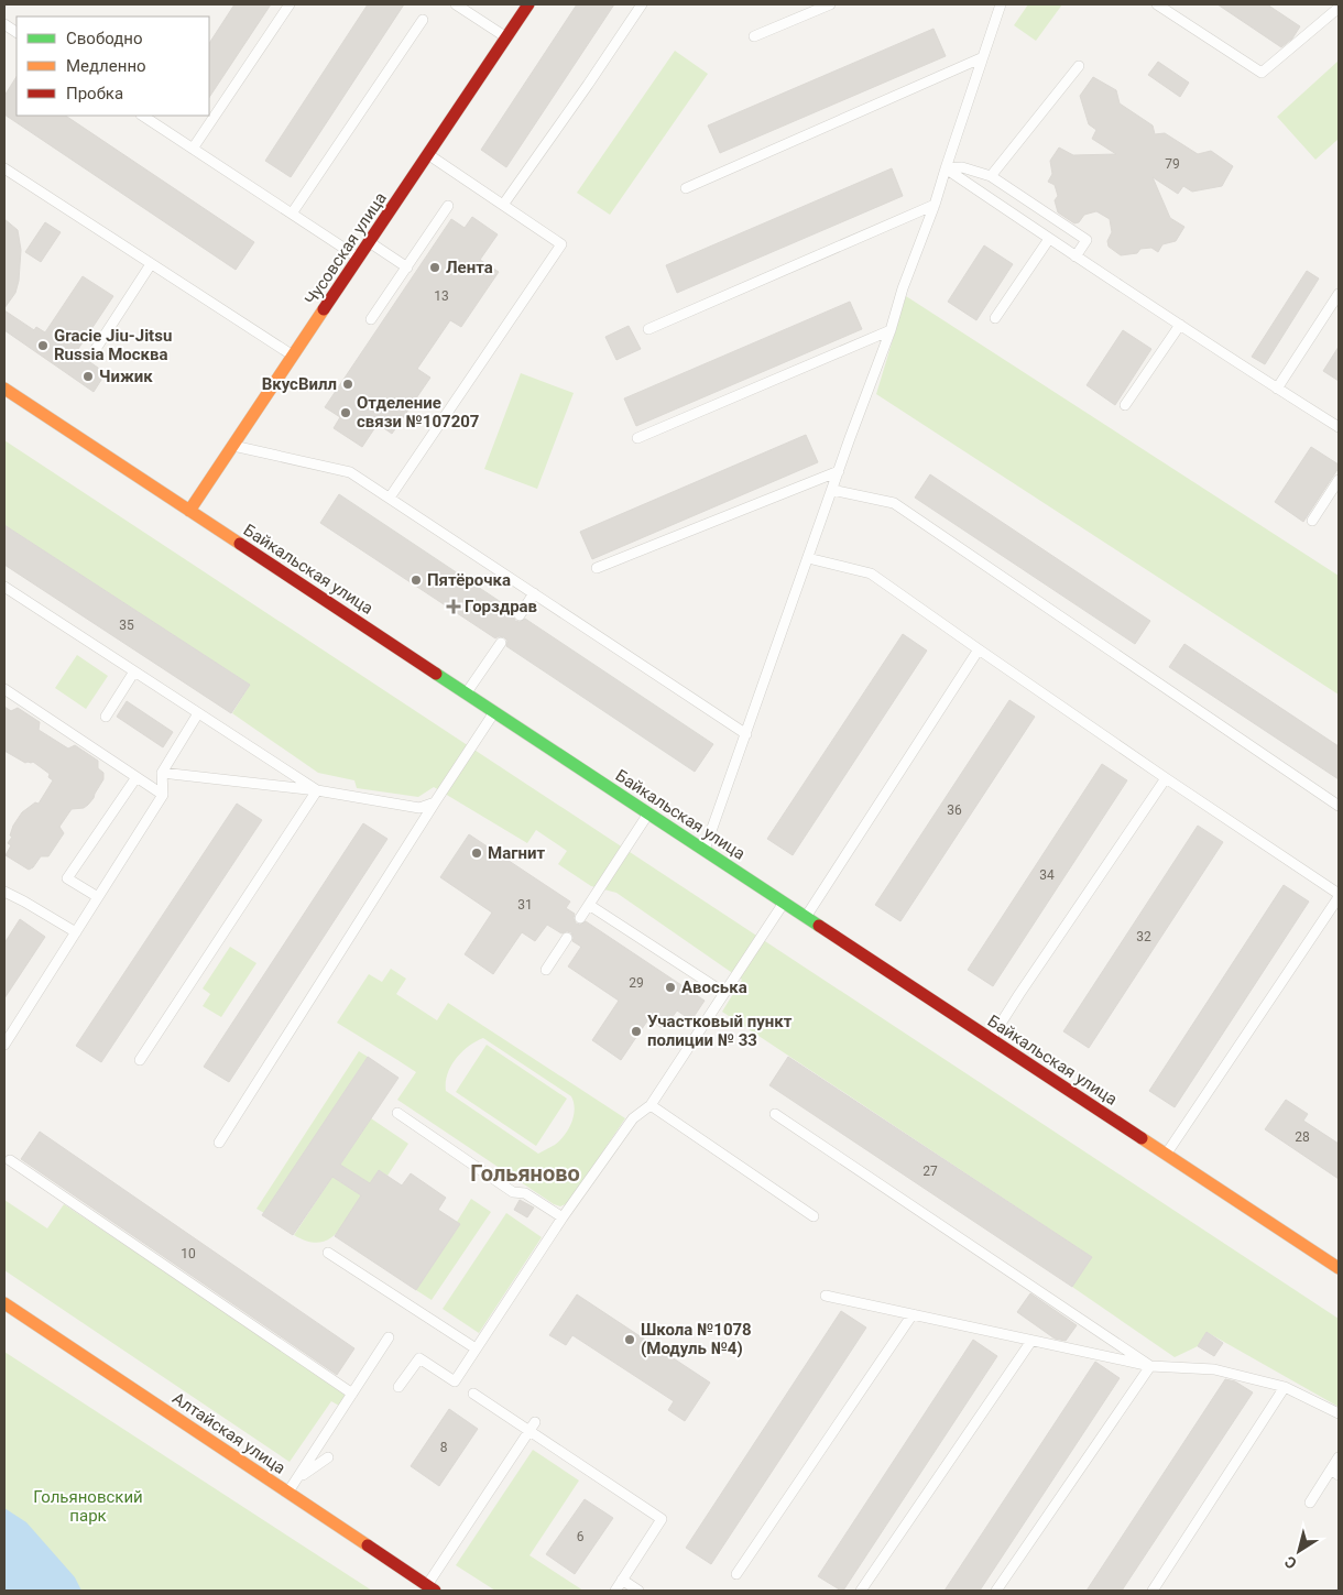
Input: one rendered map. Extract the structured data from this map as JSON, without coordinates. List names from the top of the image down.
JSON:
{
  "streets": {
    "street": ["Чусовская улица", "Байкальская улица", "Алтайская улица"]
  },
  "crossings": [
    ["Чусовская улица", "Байкальская улица"]
  ],
  "districts": ["Гольяново"],
  "parks": ["Гольяновcкий парк"],
  "places": {
    "other": [
      "Лента",
      "Gracie Jiu-Jitsu Russia Москва",
      "Чижик",
      "ВкусВилл",
      "Отделение связи №107207",
      "Пятёрочка",
      "Магнит",
      "Авоська",
      "Участковый пункт полиции № 33",
      "Школа №1078 (Модуль №4)"
    ],
    "health": ["Горздрав"]
  },
  "house_numbers": [
    "79",
    "13",
    "35",
    "36",
    "34",
    "31",
    "32",
    "29",
    "28",
    "27",
    "10",
    "8",
    "6"
  ],
  "legend": ["Свободно", "Медленно", "Пробка"],
  "north": "bottom left"
}
